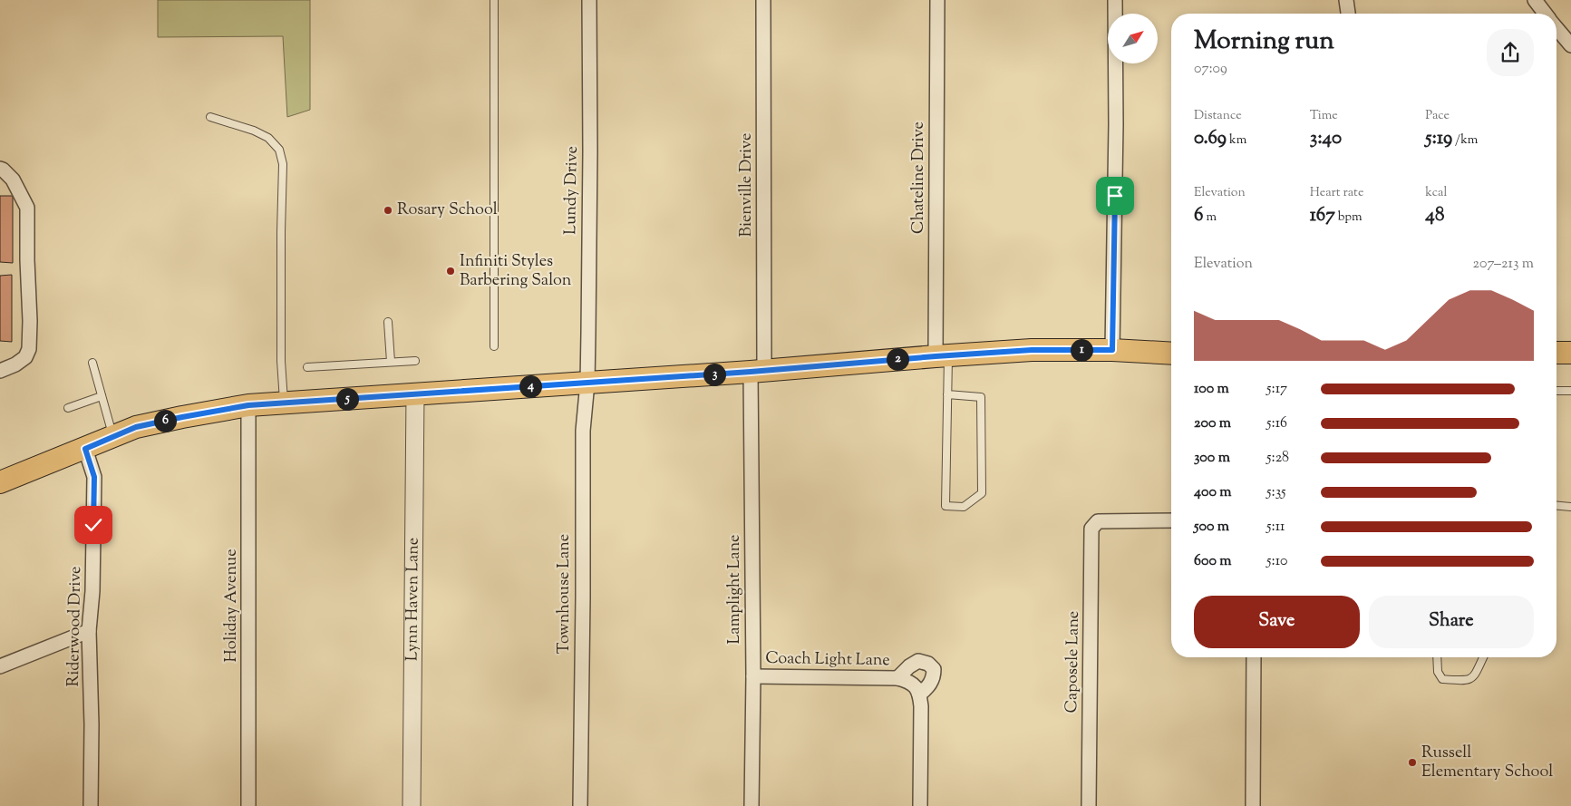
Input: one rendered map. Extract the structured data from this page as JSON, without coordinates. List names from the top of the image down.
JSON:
{
  "streets": {
    "street": [
      "Chateline Drive",
      "Bienville Drive",
      "Lundy Drive",
      "Lamplight Lane",
      "Townhouse Lane",
      "Lynn Haven Lane",
      "Holiday Avenue",
      "Riderwood Drive",
      "Coach Light Lane",
      "Caposele Lane"
    ]
  },
  "crossings": [
    ["Bienville Drive", "Lamplight Lane"],
    ["Lundy Drive", "Townhouse Lane"],
    ["Lamplight Lane", "Coach Light Lane"]
  ],
  "places": ["Rosary School", "Infiniti Styles Barbering Salon", "Russell Elementary School"],
  "north": "top right",
  "page": {
    "heading": ["Morning run", "07:09"],
    "stats": [
      ["Distance", "0.69 km"],
      ["Time", "3:40"],
      ["Pace", "5:19 /km"],
      ["Elevation", "6 m"],
      ["Heart rate", "167 bpm"],
      ["kcal", "48"]
    ],
    "chart": ["Elevation", "207–213 m"],
    "pins": [
      "1",
      "2",
      "3",
      "4",
      "5",
      "6"
    ],
    "list": [
      {
        "name": "100 m",
        "note": "5:17"
      },
      {
        "name": "200 m",
        "note": "5:16"
      },
      {
        "name": "300 m",
        "note": "5:28"
      },
      {
        "name": "400 m",
        "note": "5:35"
      },
      {
        "name": "500 m",
        "note": "5:11"
      },
      {
        "name": "600 m",
        "note": "5:10"
      }
    ],
    "buttons": ["Save", "Share"]
  }
}
